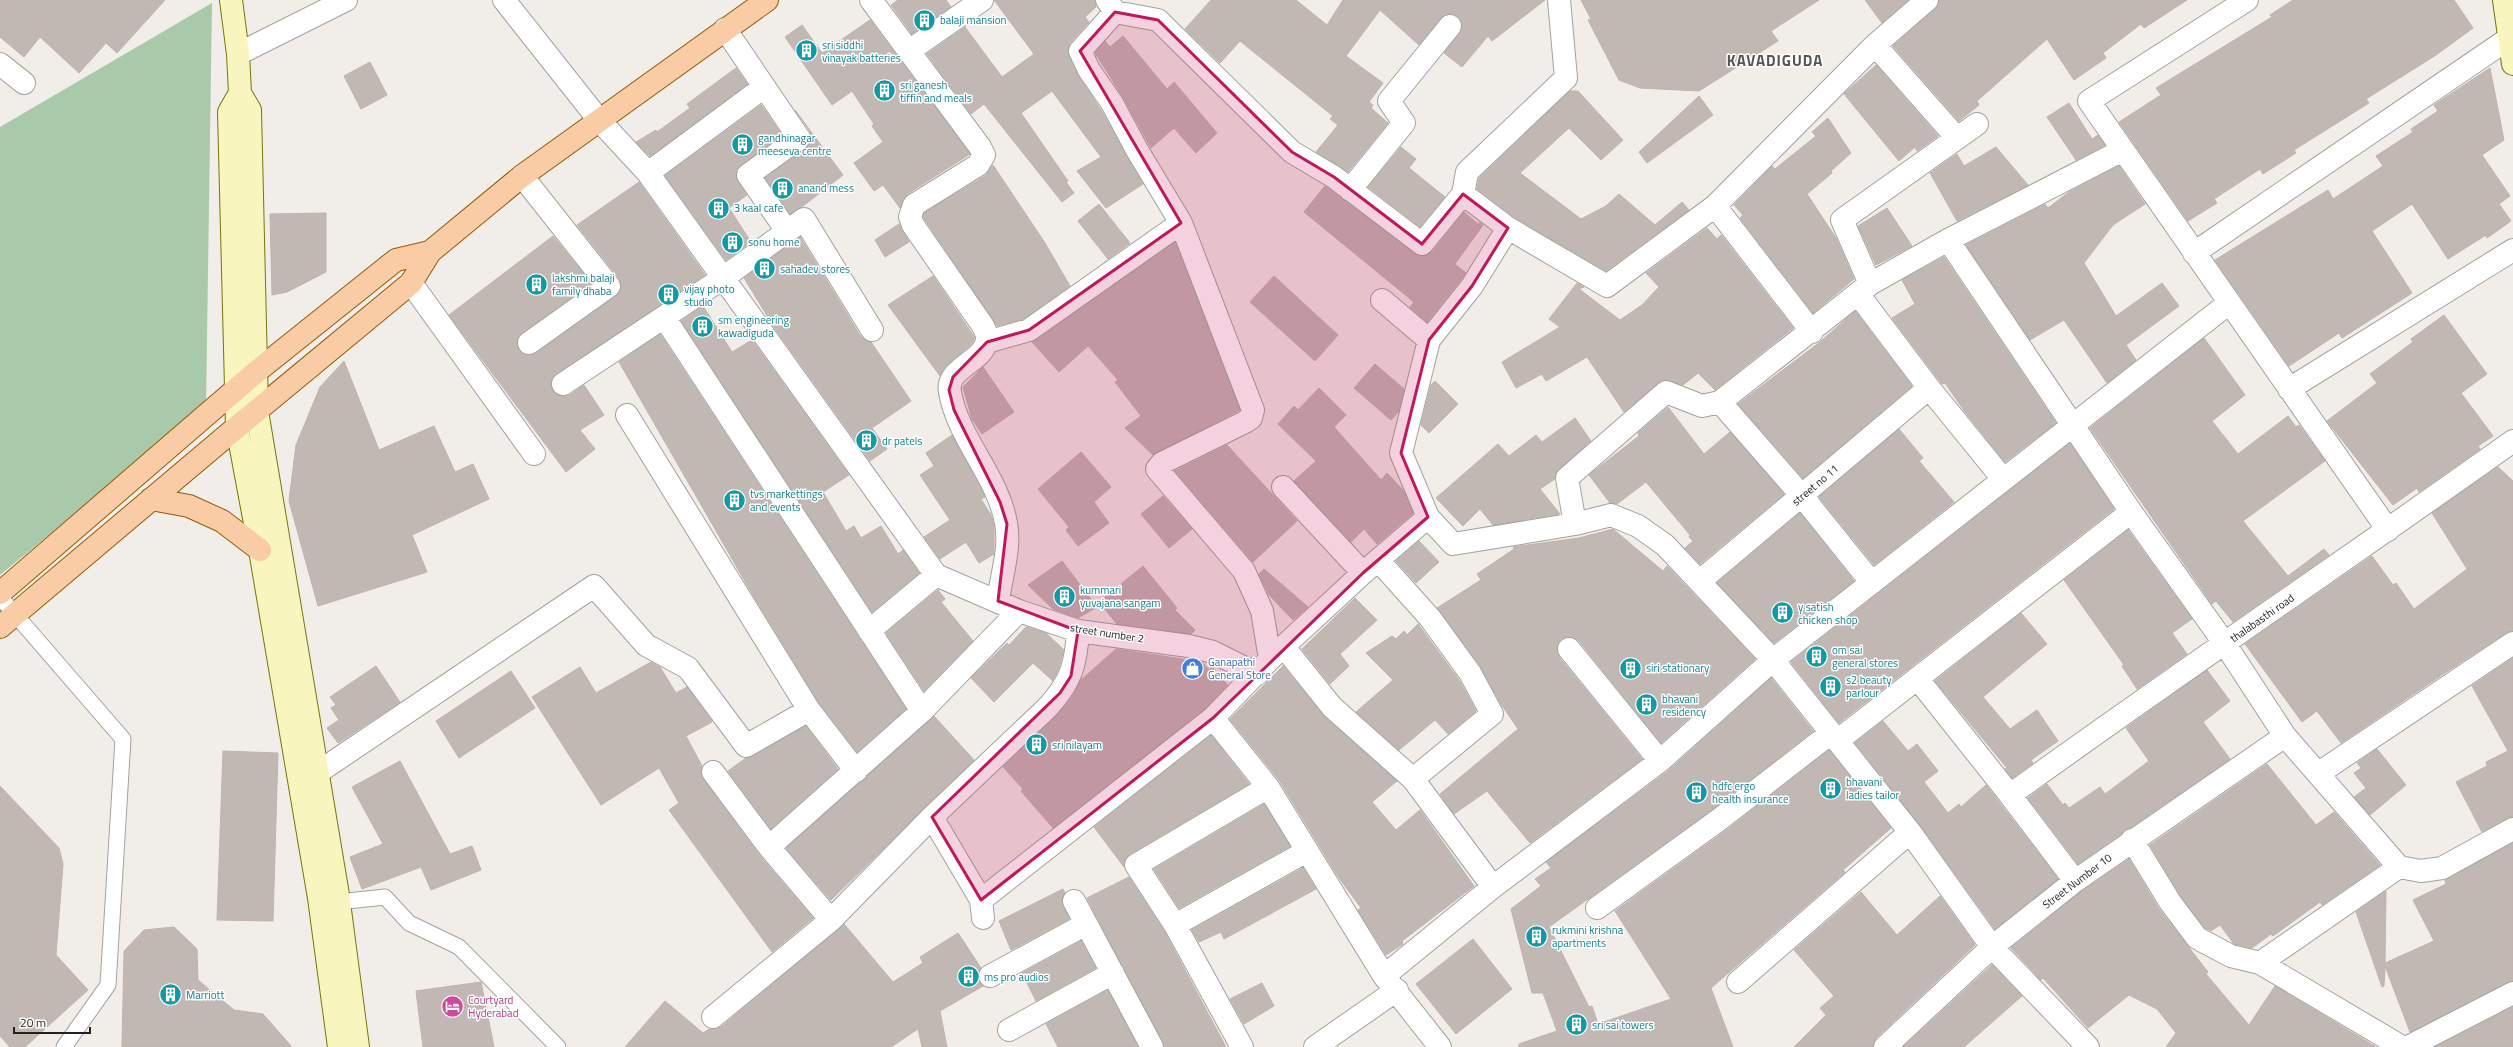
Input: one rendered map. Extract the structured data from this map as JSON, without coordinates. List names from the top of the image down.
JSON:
{
  "streets": {
    "street": [
      "street no 11",
      "thalabasthi road",
      "street number 2",
      "Street Number 10"
    ]
  },
  "districts": ["KAVADIGUDA"],
  "places": {
    "building": [
      "balaji mansion",
      "sri siddhi vinayak batteries",
      "sri ganesh tiffin and meals",
      "gandhinagar meeseva centre",
      "anand mess",
      "3 kaal cafe",
      "sonu home",
      "sahadev stores",
      "lakshmi balaji family dhaba",
      "vijay photo studio",
      "sm engineering kawadiguda",
      "dr patels",
      "tvs markettings and events",
      "kummari yuvajana sangam",
      "y satish chicken shop",
      "om sai general stores",
      "siri stationary",
      "s2 beauty parlour",
      "bhavani residency",
      "sri nilayam",
      "bhavani ladies tailor",
      "hdfc ergo health insurance",
      "rukmini krishna apartments",
      "ms pro audios",
      "Marriott",
      "sri sai towers"
    ],
    "shop": ["Ganapathi General Store"],
    "hotel": ["Courtyard Hyderabad"]
  },
  "scale_bar": "20 m"
}
